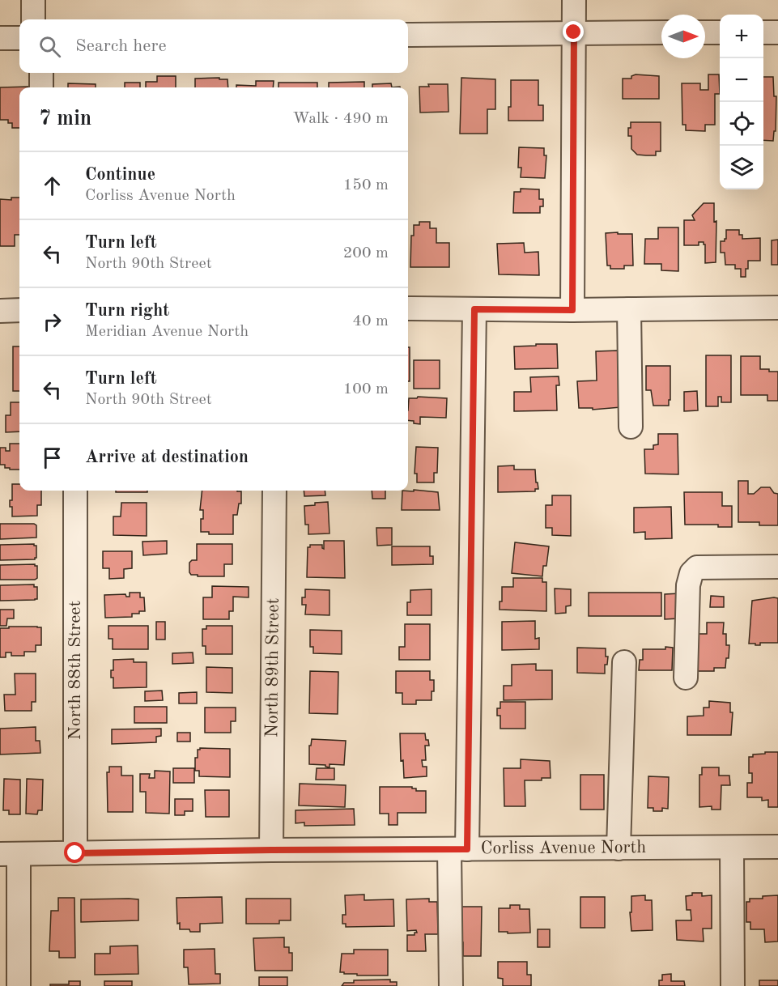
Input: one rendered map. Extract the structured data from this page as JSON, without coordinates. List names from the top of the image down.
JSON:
{
  "streets": {
    "street": ["North 89th Street", "North 88th Street", "Corliss Avenue North"]
  },
  "crossings": [
    ["North 89th Street", "Corliss Avenue North"],
    ["North 88th Street", "Corliss Avenue North"]
  ],
  "north": "right",
  "page": {
    "map_buttons": ["+", "−"],
    "search": "Search here",
    "heading": ["7 min", "Walk · 490 m"],
    "list": [
      ["Continue", "Corliss Avenue North", "150 m"],
      ["Turn left", "North 90th Street", "200 m"],
      ["Turn right", "Meridian Avenue North", "40 m"],
      ["Turn left", "North 90th Street", "100 m"],
      "Arrive at destination"
    ]
  }
}
